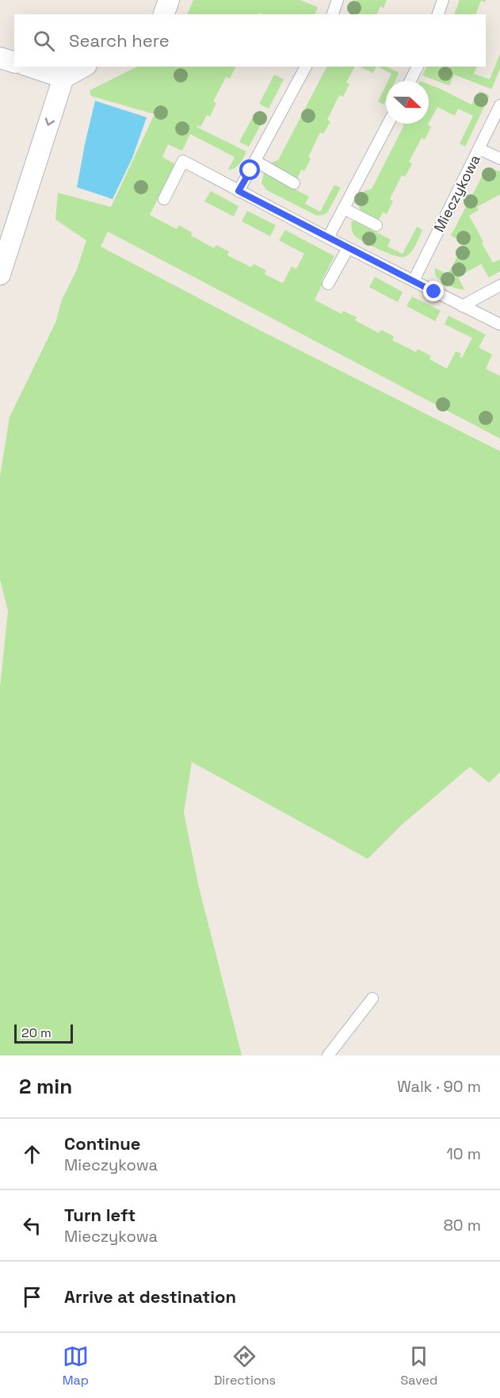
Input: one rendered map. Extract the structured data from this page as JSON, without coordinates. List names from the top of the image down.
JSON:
{
  "streets": {
    "lane": ["Mieczykowa"]
  },
  "scale_bar": "20 m",
  "north": "right",
  "page": {
    "search": "Search here",
    "scale": "20 m",
    "heading": ["2 min", "Walk · 90 m"],
    "list": [
      ["Continue", "Mieczykowa", "10 m"],
      ["Turn left", "Mieczykowa", "80 m"],
      "Arrive at destination"
    ],
    "nav": ["Map", "Directions", "Saved"]
  }
}
